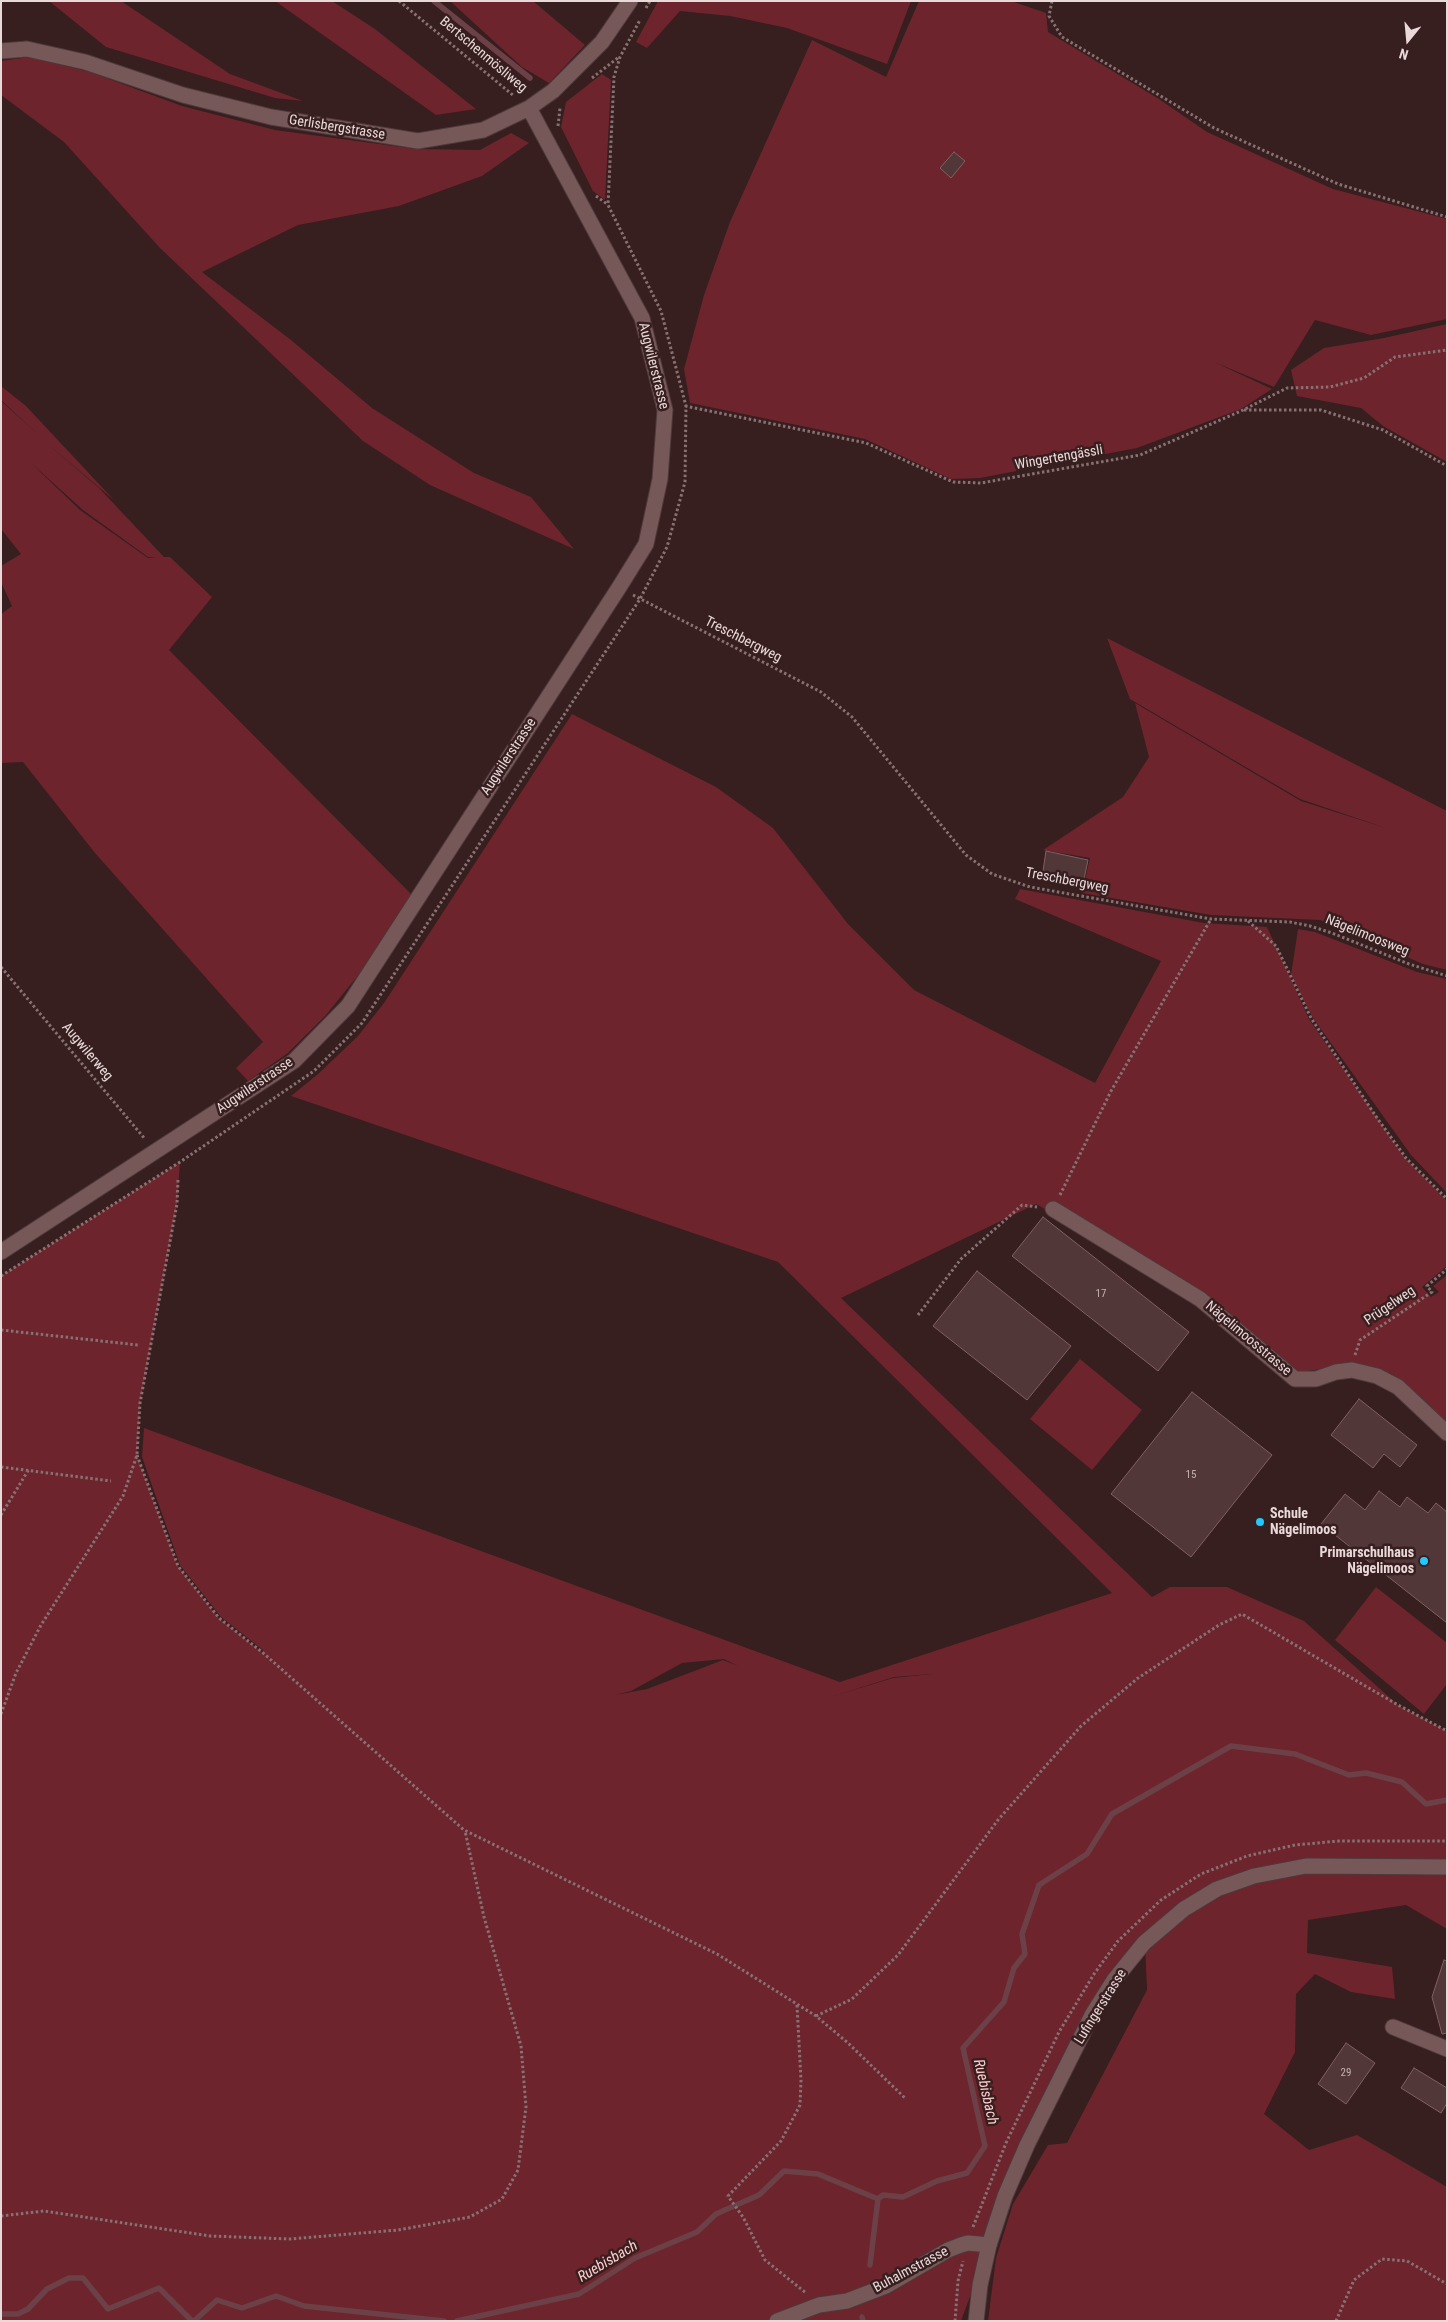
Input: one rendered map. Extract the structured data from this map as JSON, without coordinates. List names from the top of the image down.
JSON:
{
  "streets": {
    "street": [
      "Gerlisbergstrasse",
      "Augwilerstrasse",
      "Nägelimoosstrasse",
      "Lufingerstrasse",
      "Buhalmstrasse"
    ],
    "path": [
      "Bertschenmösliweg",
      "Wingertengässli",
      "Treschbergweg",
      "Nägelimoosweg",
      "Augwilerweg",
      "Prügelweg"
    ]
  },
  "crossings": [
    ["Bertschenmösliweg", "Gerlisbergstrasse"],
    ["Bertschenmösliweg", "Augwilerstrasse"],
    ["Gerlisbergstrasse", "Augwilerstrasse"],
    ["Augwilerstrasse", "Wingertengässli"],
    ["Augwilerstrasse", "Augwilerweg"],
    ["Treschbergweg", "Nägelimoosweg"],
    ["Prügelweg", "Nägelimoosstrasse"],
    ["Lufingerstrasse", "Buhalmstrasse"]
  ],
  "water": ["Ruebisbach"],
  "places": ["Schule Nägelimoos", "Primarschulhaus Nägelimoos"],
  "house_numbers": ["17", "15", "29"],
  "north": "bottom"
}
